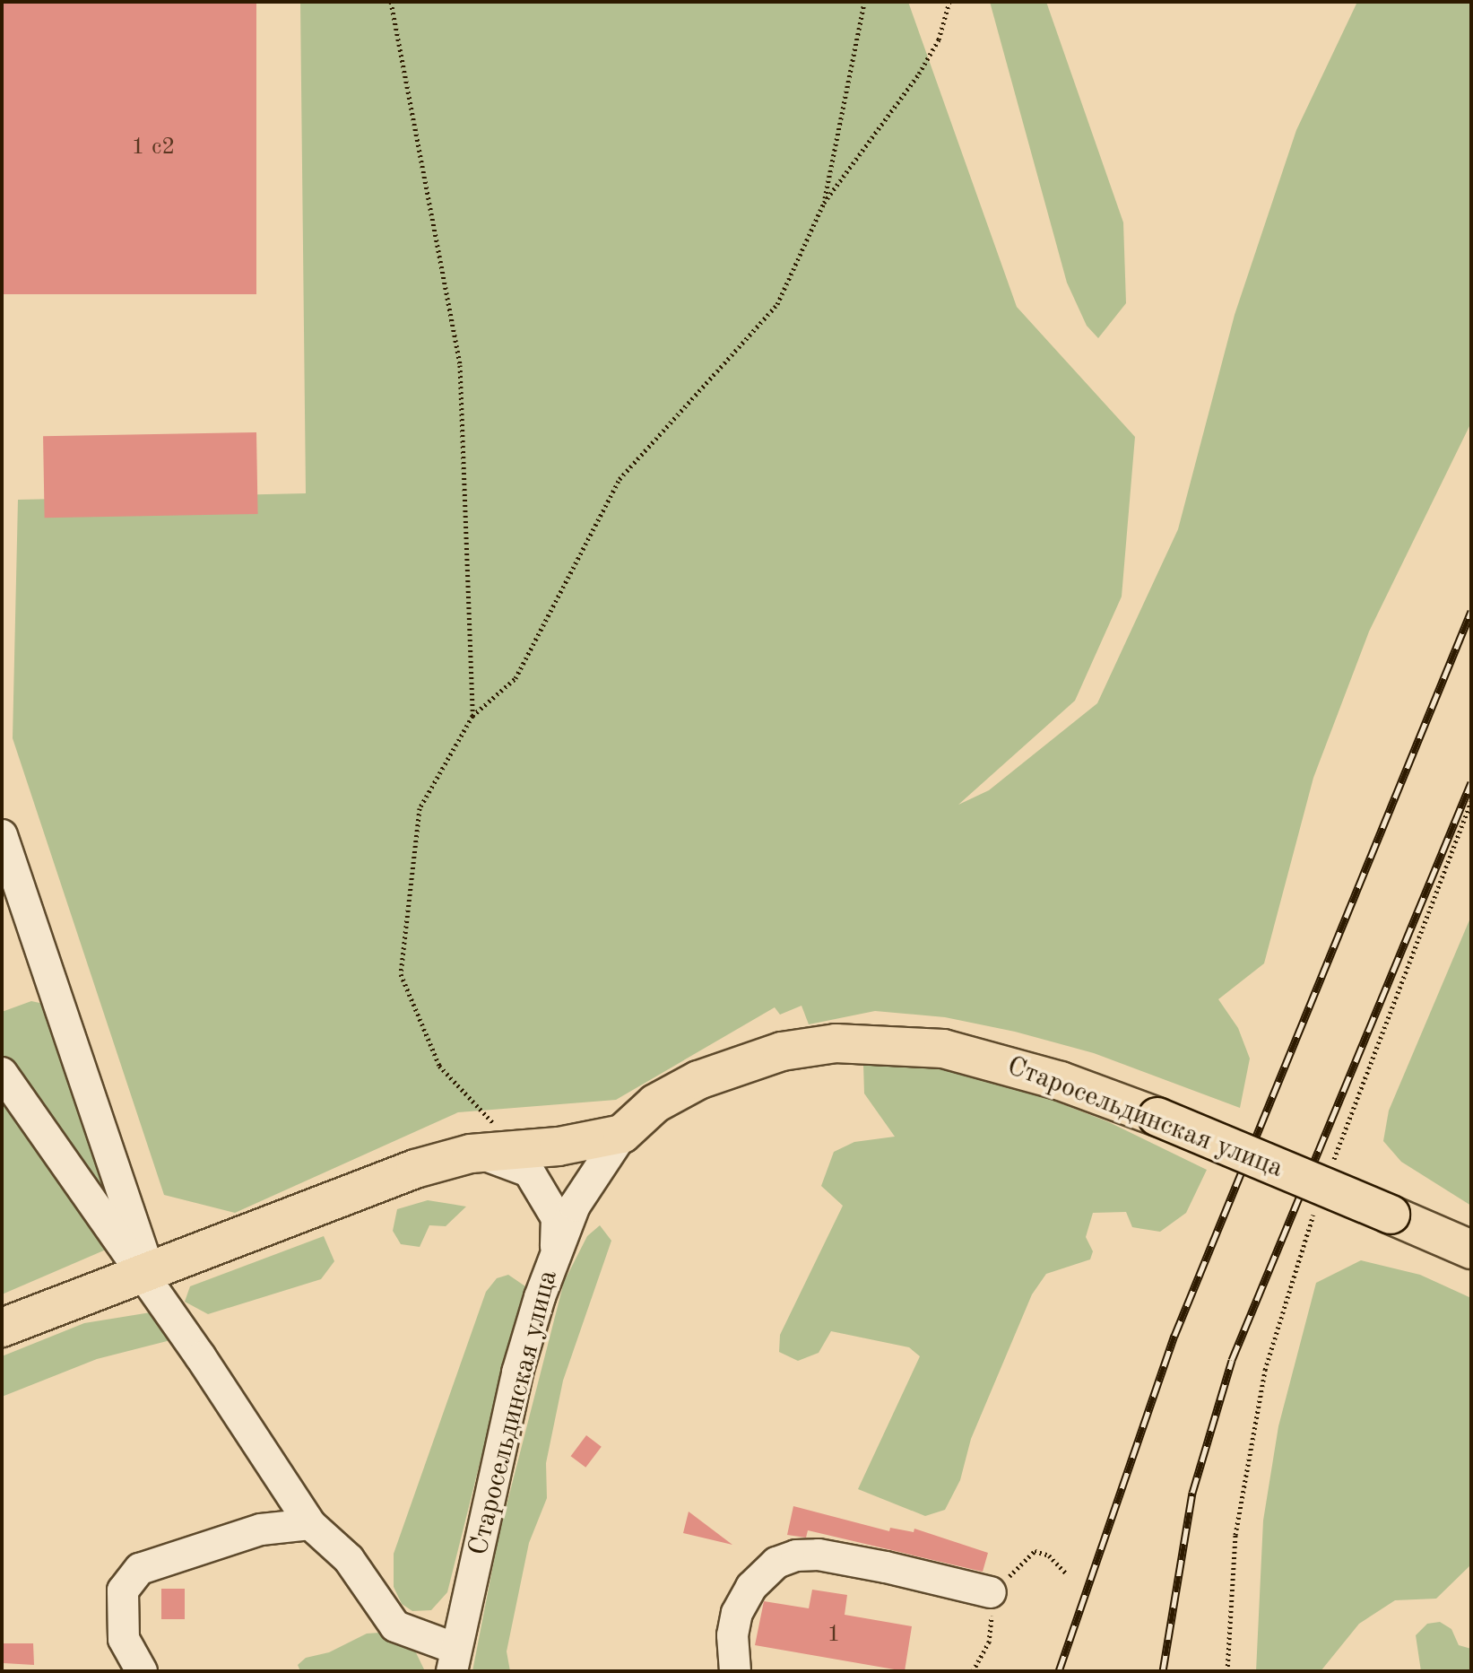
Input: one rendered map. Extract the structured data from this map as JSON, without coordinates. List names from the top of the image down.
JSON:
{
  "streets": {
    "main road": ["Старосельдинская улица"]
  },
  "house_numbers": ["1 с2", "1"]
}
